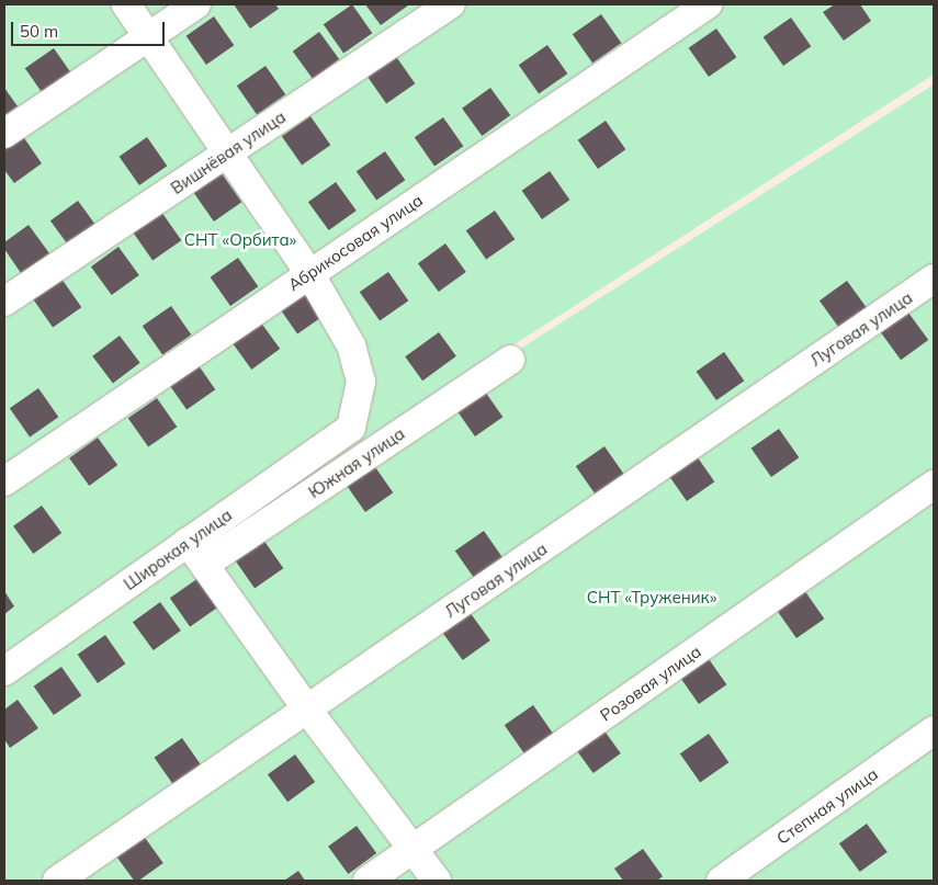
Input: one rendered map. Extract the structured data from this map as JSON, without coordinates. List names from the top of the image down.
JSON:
{
  "streets": {
    "street": [
      "Вишнёвая улица",
      "Абрикосовая улица",
      "Луговая улица",
      "Южная улица",
      "Широкая улица",
      "Розовая улица",
      "Степная улица"
    ]
  },
  "crossings": [
    ["Абрикосовая улица", "Широкая улица"],
    ["Южная улица", "Широкая улица"]
  ],
  "parks": ["СНТ «Орбита»", "СНТ «Труженик»"],
  "scale_bar": "50 m"
}
